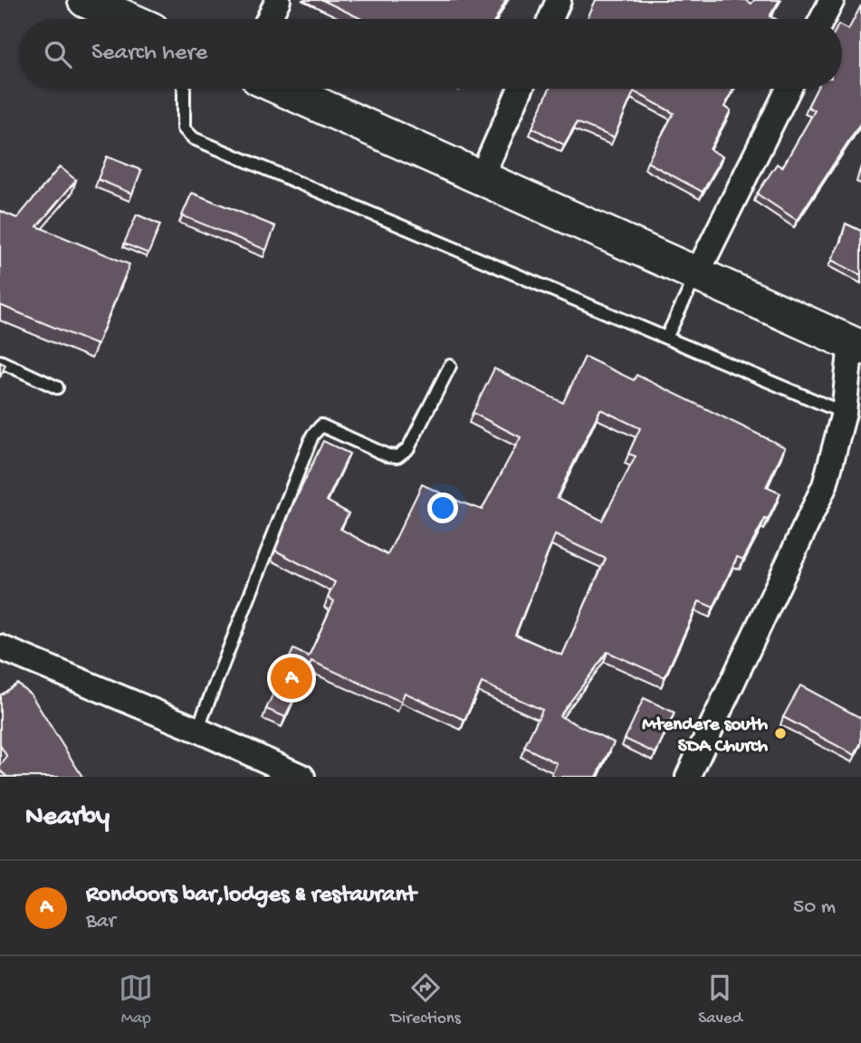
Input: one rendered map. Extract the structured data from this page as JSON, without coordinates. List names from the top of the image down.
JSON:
{
  "places": ["Mtendere south SDA Church"],
  "page": {
    "search": "Search here",
    "pins": "A",
    "heading": "Nearby",
    "list": [
      {
        "mark": "A",
        "name": "Rondoors bar,lodges & restaurant",
        "note": "Bar",
        "value": "50 m"
      }
    ],
    "nav": ["Map", "Directions", "Saved"]
  }
}
